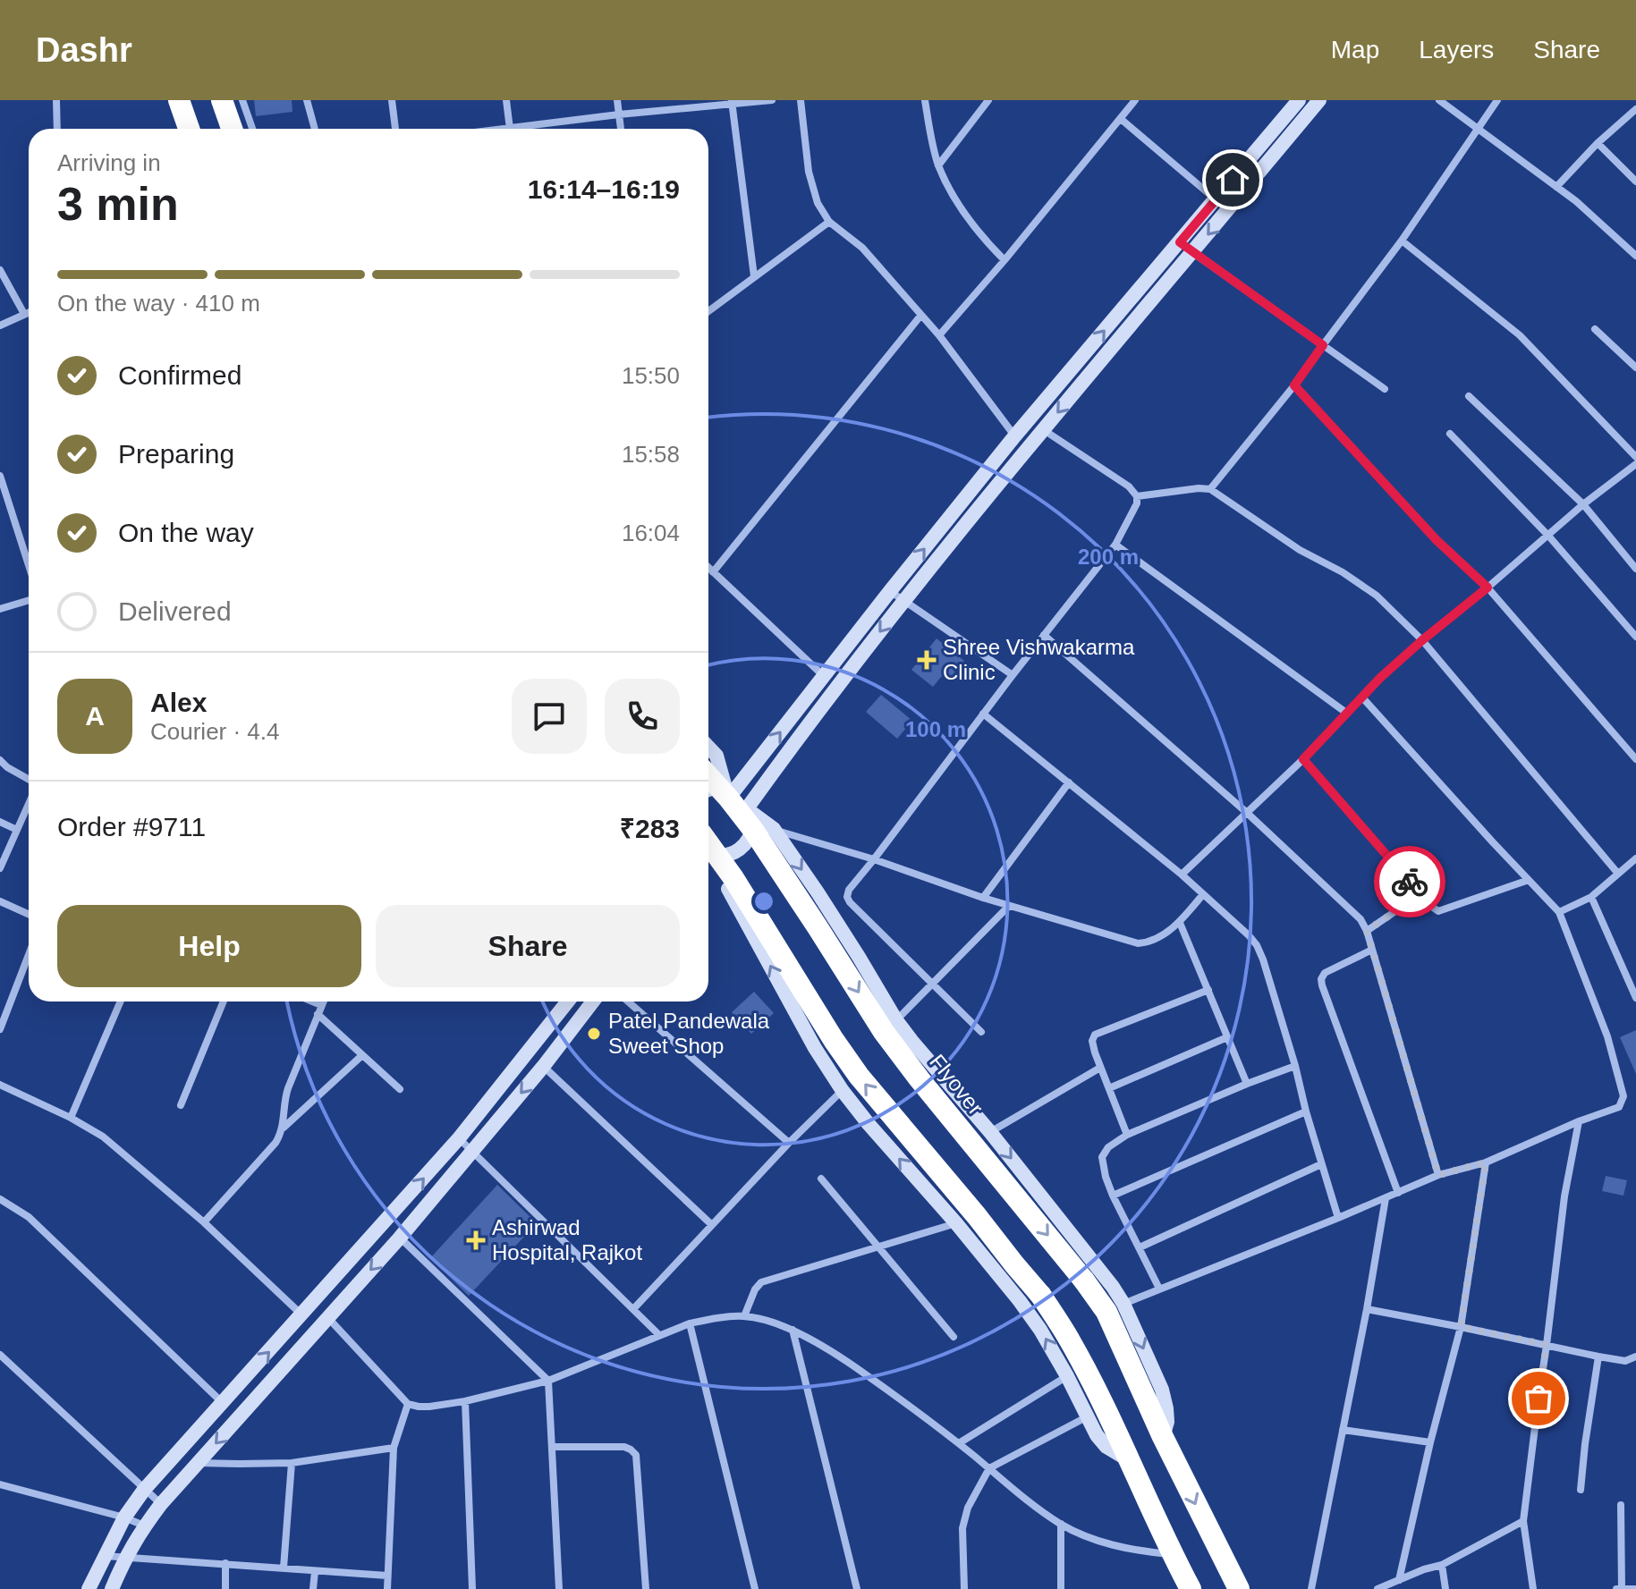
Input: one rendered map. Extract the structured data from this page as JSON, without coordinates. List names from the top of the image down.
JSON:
{
  "streets": {
    "highway": ["Flyover"]
  },
  "places": {
    "health": ["Shree Vishwakarma Clinic", "Ashirwad Hospital, Rajkot"],
    "other": ["Patel Pandewala Sweet Shop"]
  },
  "page": {
    "header": "Dashr",
    "nav": ["Map", "Layers", "Share"],
    "heading": ["3 min", "Arriving in", "16:14–16:19"],
    "panel": [
      "Alex",
      "Courier · 4.4",
      "Order #9711",
      "₹283"
    ],
    "bar": "On the way · 410 m",
    "list": [
      ["Confirmed", "15:50"],
      ["Preparing", "15:58"],
      ["On the way", "16:04"],
      "Delivered"
    ],
    "round": "A",
    "buttons": ["Help", "Share"]
  },
  "rings": ["200 m", "100 m"]
}
